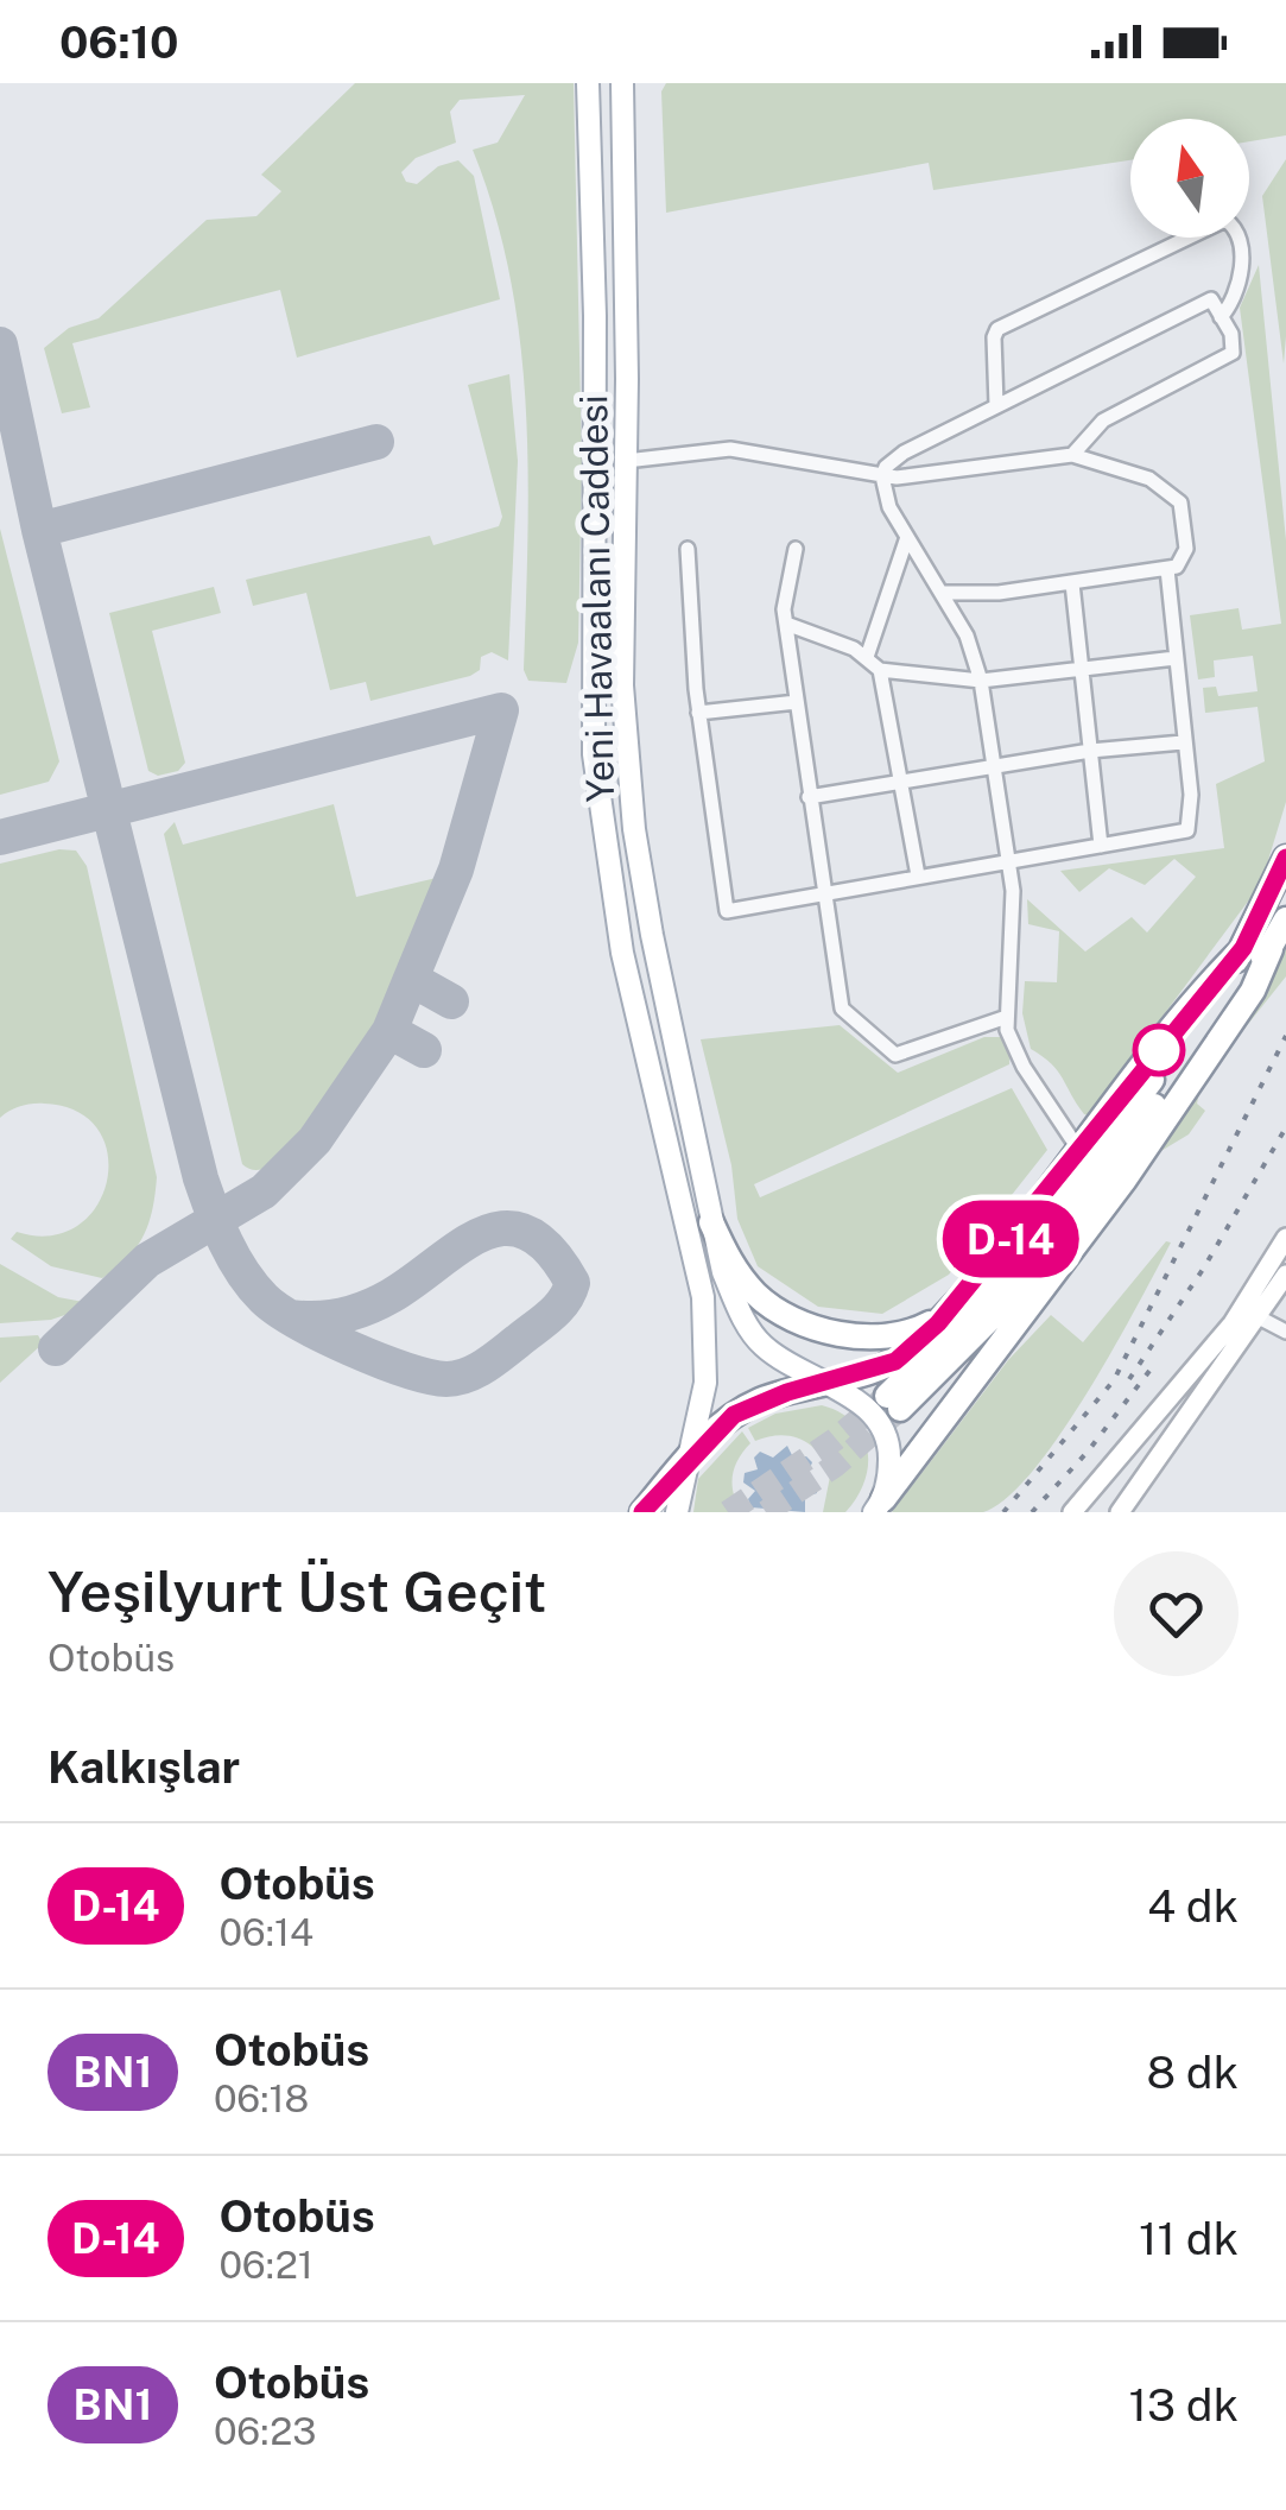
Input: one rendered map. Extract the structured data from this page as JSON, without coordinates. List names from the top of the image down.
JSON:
{
  "streets": {
    "main road": ["Yeni Havaalanı Caddesi"]
  },
  "lines": ["bus line D-14"],
  "north": "top",
  "page": {
    "status": "06:10",
    "on_map": "D-14",
    "heading": [
      ["Yeşilyurt Üst Geçit", "Otobüs"],
      "Kalkışlar"
    ],
    "list": [
      {
        "mark": "D-14",
        "name": "Otobüs",
        "note": "06:14",
        "value": "4 dk"
      },
      {
        "mark": "BN1",
        "name": "Otobüs",
        "note": "06:18",
        "value": "8 dk"
      },
      {
        "mark": "D-14",
        "name": "Otobüs",
        "note": "06:21",
        "value": "11 dk"
      },
      {
        "mark": "BN1",
        "name": "Otobüs",
        "note": "06:23",
        "value": "13 dk"
      }
    ]
  }
}
